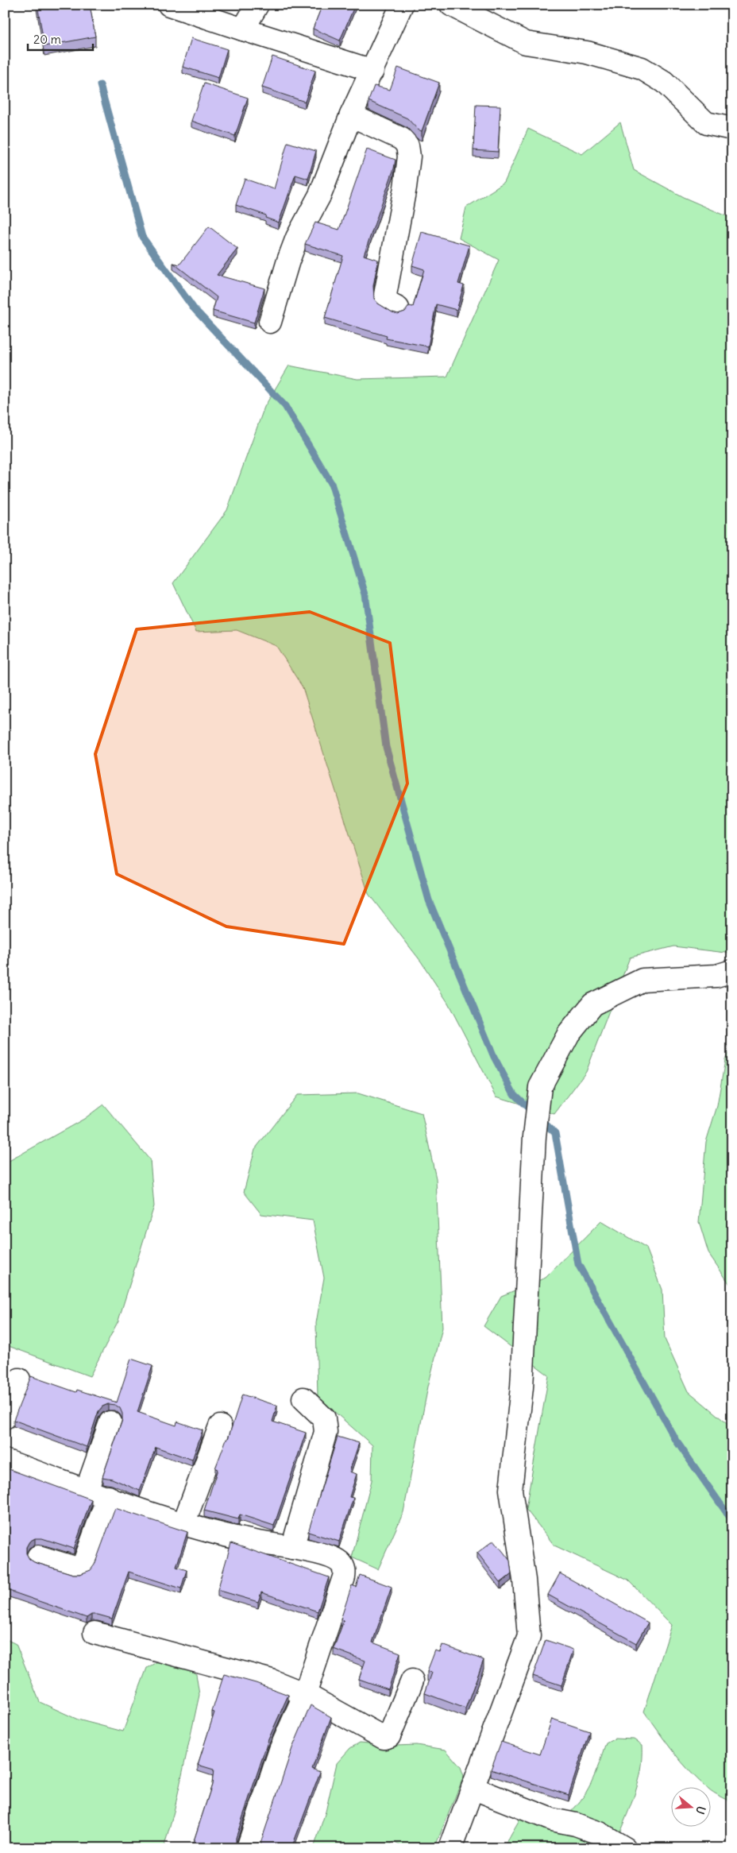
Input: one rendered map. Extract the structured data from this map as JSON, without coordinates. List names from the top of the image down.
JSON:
{
  "scale_bar": "20 m",
  "north": "right"
}
